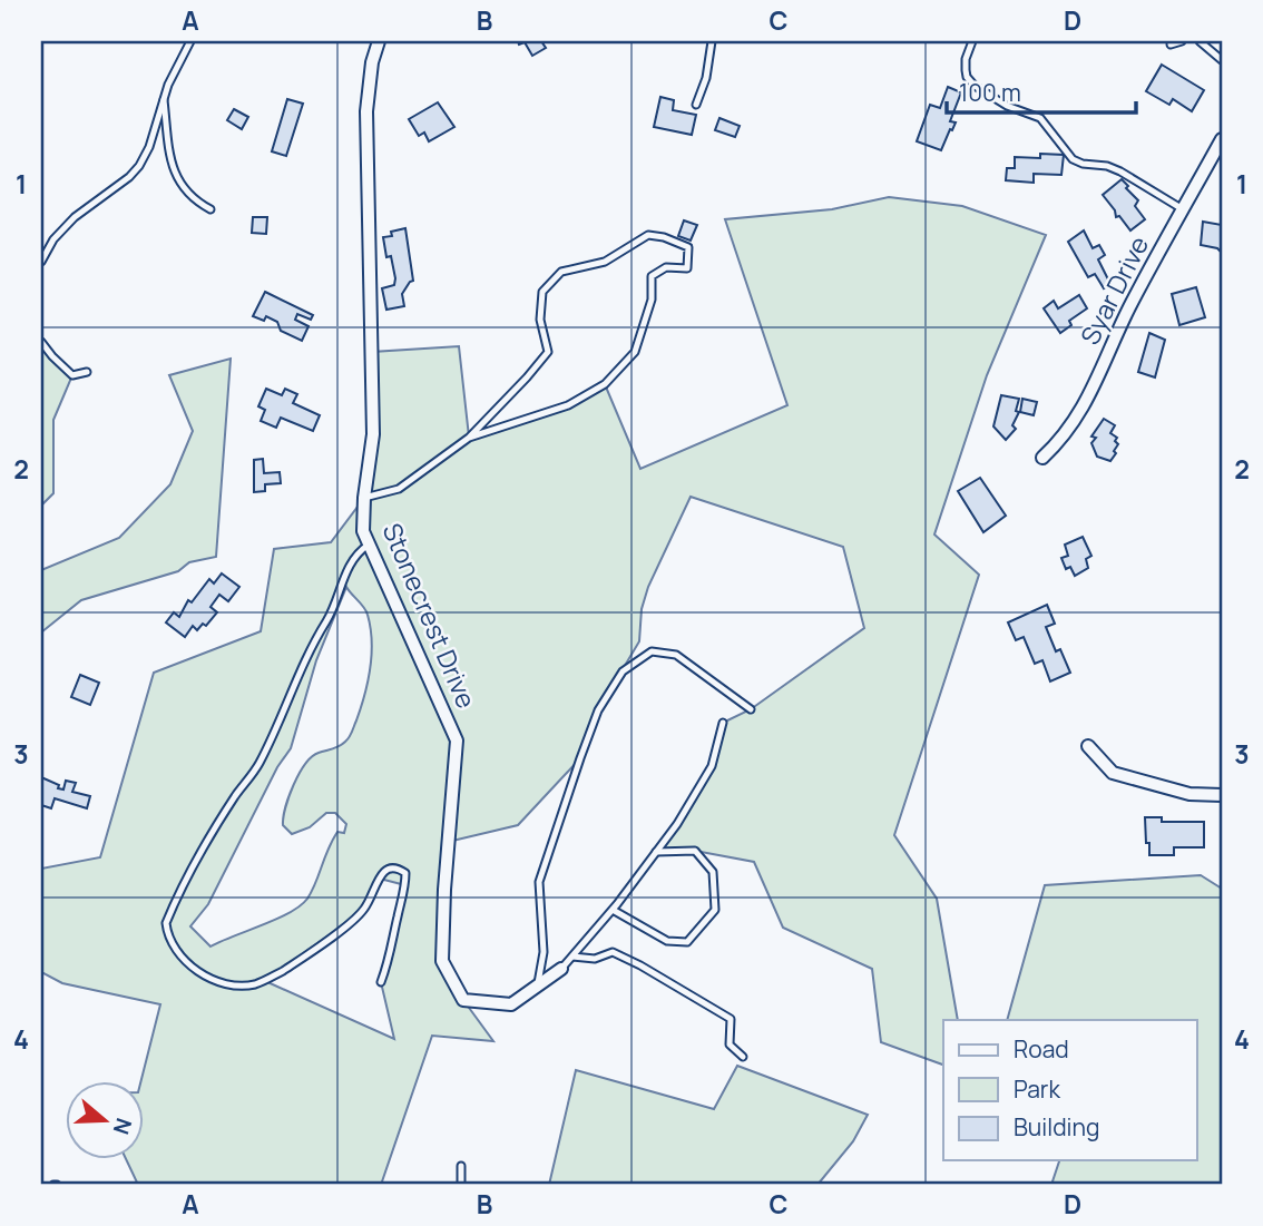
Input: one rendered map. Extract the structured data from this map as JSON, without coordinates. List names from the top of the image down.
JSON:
{
  "streets": {
    "street": ["Syar Drive", "Stonecrest Drive"]
  },
  "legend": ["Road", "Park", "Building"],
  "scale_bar": "100 m",
  "north": "right",
  "grid": {
    "columns": [
      "A",
      "B",
      "C",
      "D"
    ],
    "rows": [
      "1",
      "2",
      "3",
      "4"
    ]
  }
}
